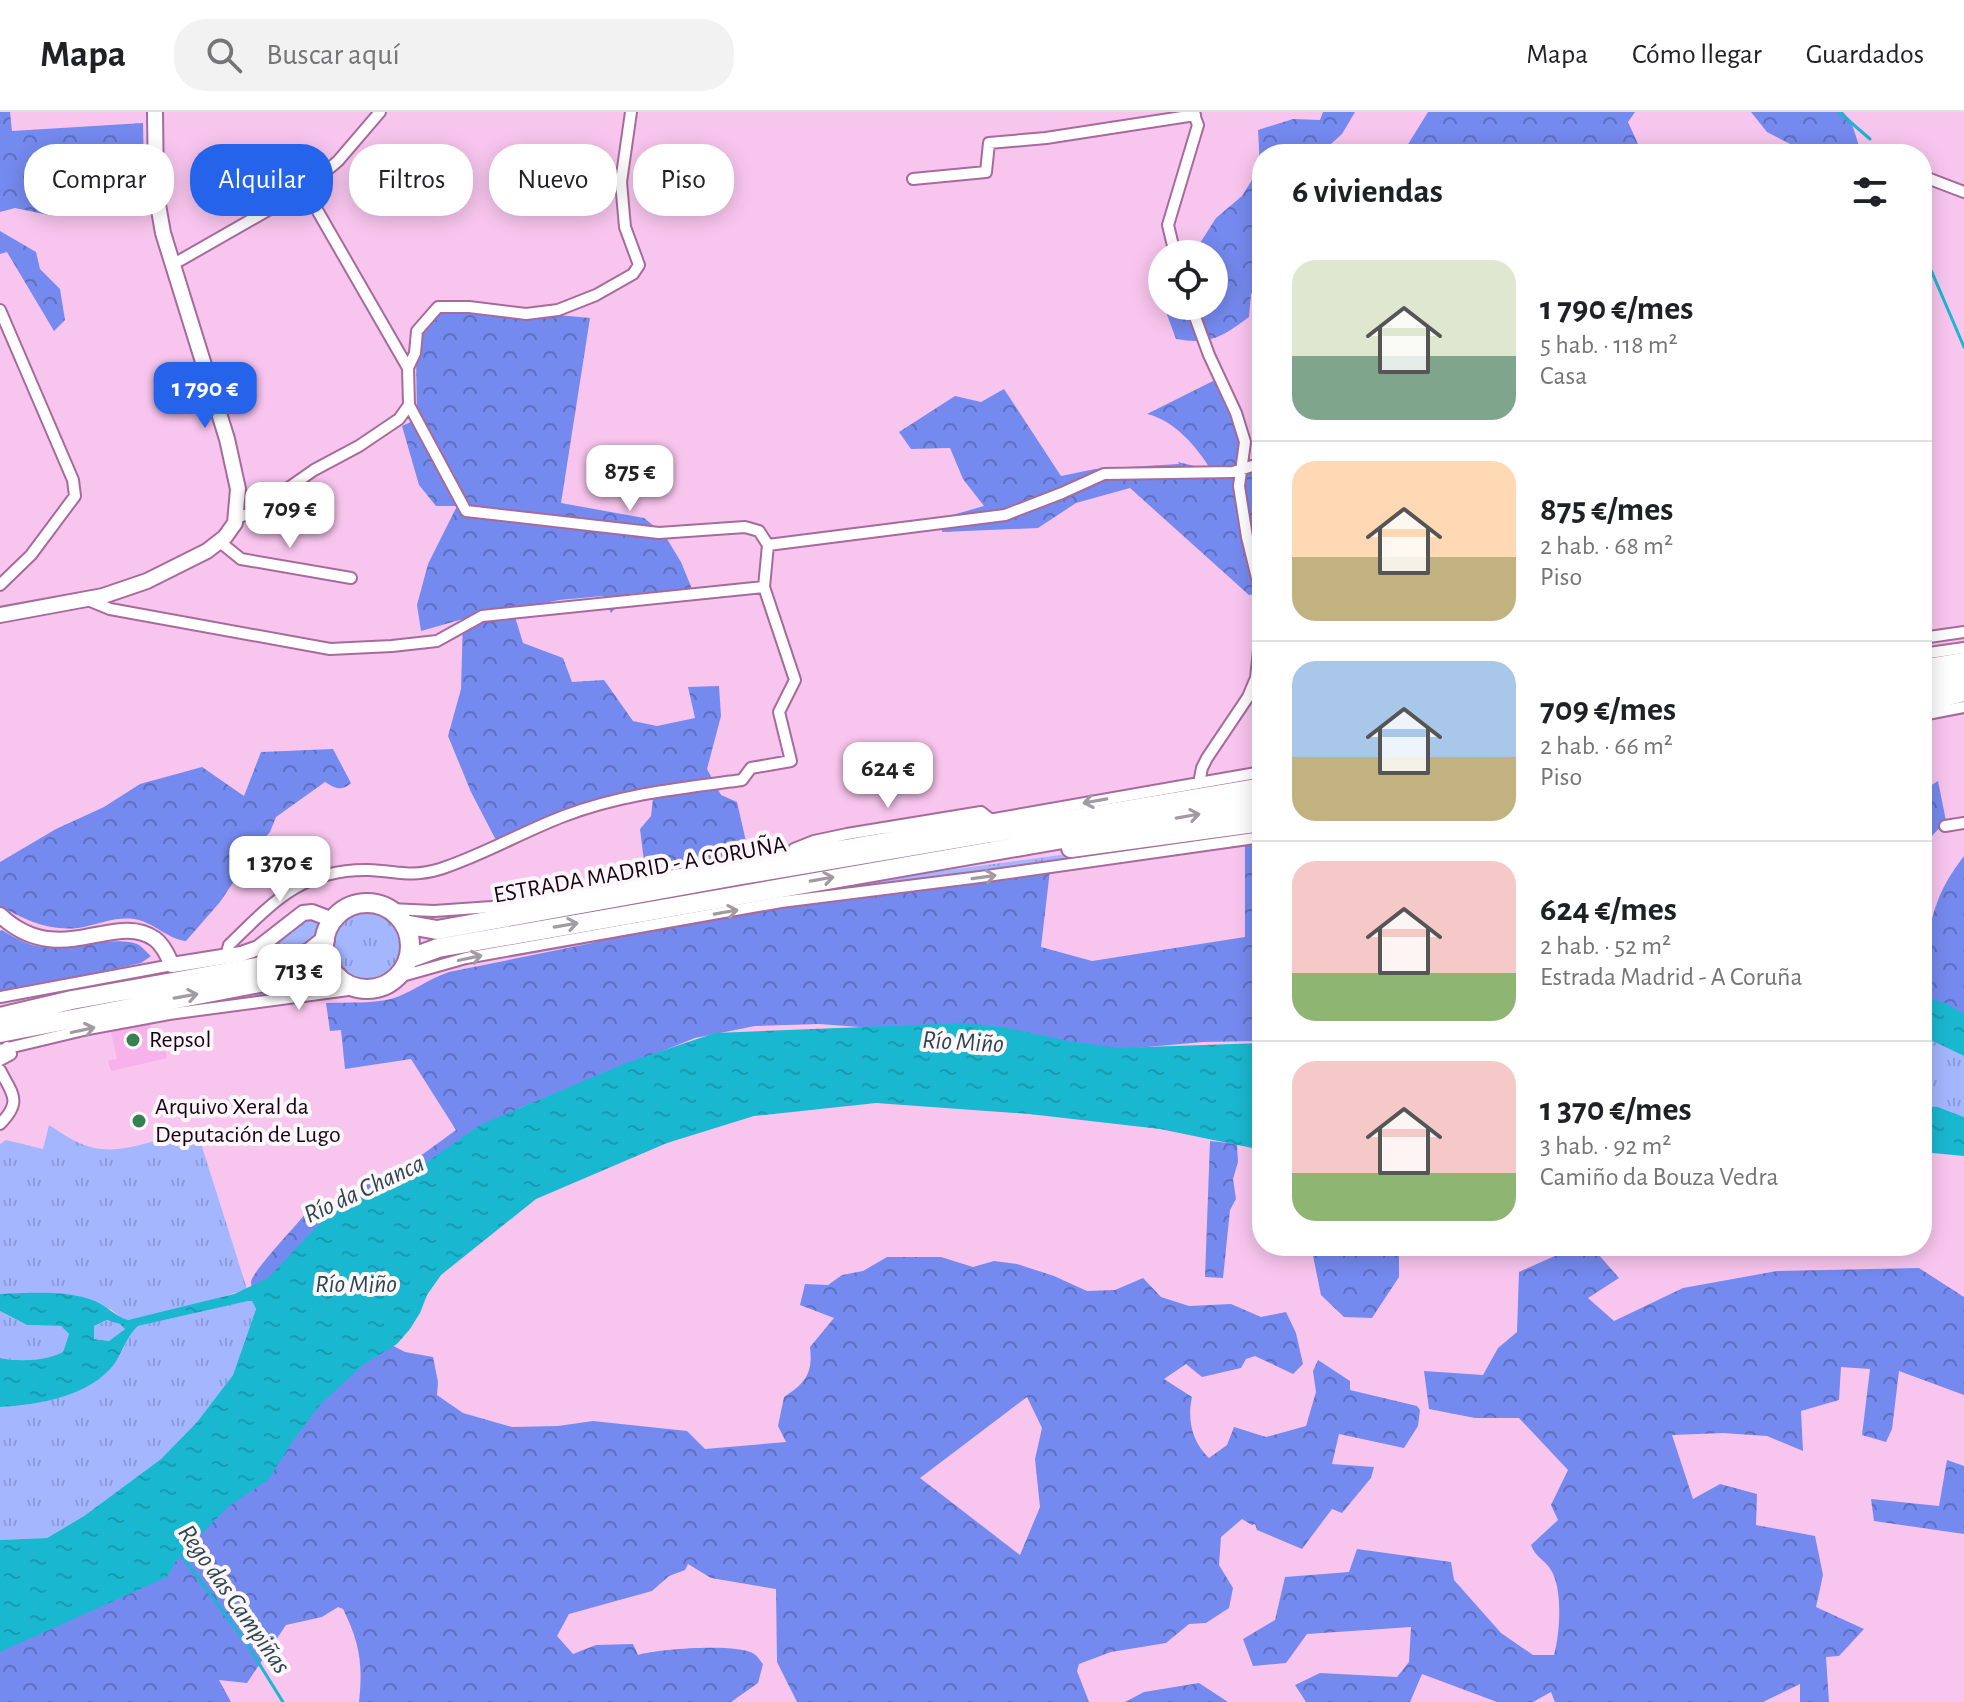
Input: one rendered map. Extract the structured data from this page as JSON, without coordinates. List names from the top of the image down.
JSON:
{
  "streets": {
    "highway": ["ESTRADA MADRID - A CORUÑA"]
  },
  "water": ["Río Miño", "Río da Chanca", "Rego das Campiñas"],
  "places": ["Repsol", "Arquivo Xeral da Deputación de Lugo"],
  "page": {
    "header": "Mapa",
    "search": "Buscar aquí",
    "nav": ["Mapa", "Cómo llegar", "Guardados"],
    "chip": [
      "Comprar",
      "Alquilar",
      "Filtros",
      "Nuevo",
      "Piso"
    ],
    "heading": "6 viviendas",
    "list": [
      {
        "name": "1 790 €/mes",
        "note": "5 hab. · 118 m² · Casa"
      },
      {
        "name": "875 €/mes",
        "note": "2 hab. · 68 m² · Piso"
      },
      {
        "name": "709 €/mes",
        "note": "2 hab. · 66 m² · Piso"
      },
      {
        "name": "624 €/mes",
        "note": "2 hab. · 52 m² · Estrada Madrid - A Coruña"
      },
      {
        "name": "1 370 €/mes",
        "note": "3 hab. · 92 m² · Camiño da Bouza Vedra"
      }
    ],
    "price": [
      "1 790 €",
      "875 €",
      "709 €",
      "624 €",
      "1 370 €",
      "713 €"
    ]
  }
}
